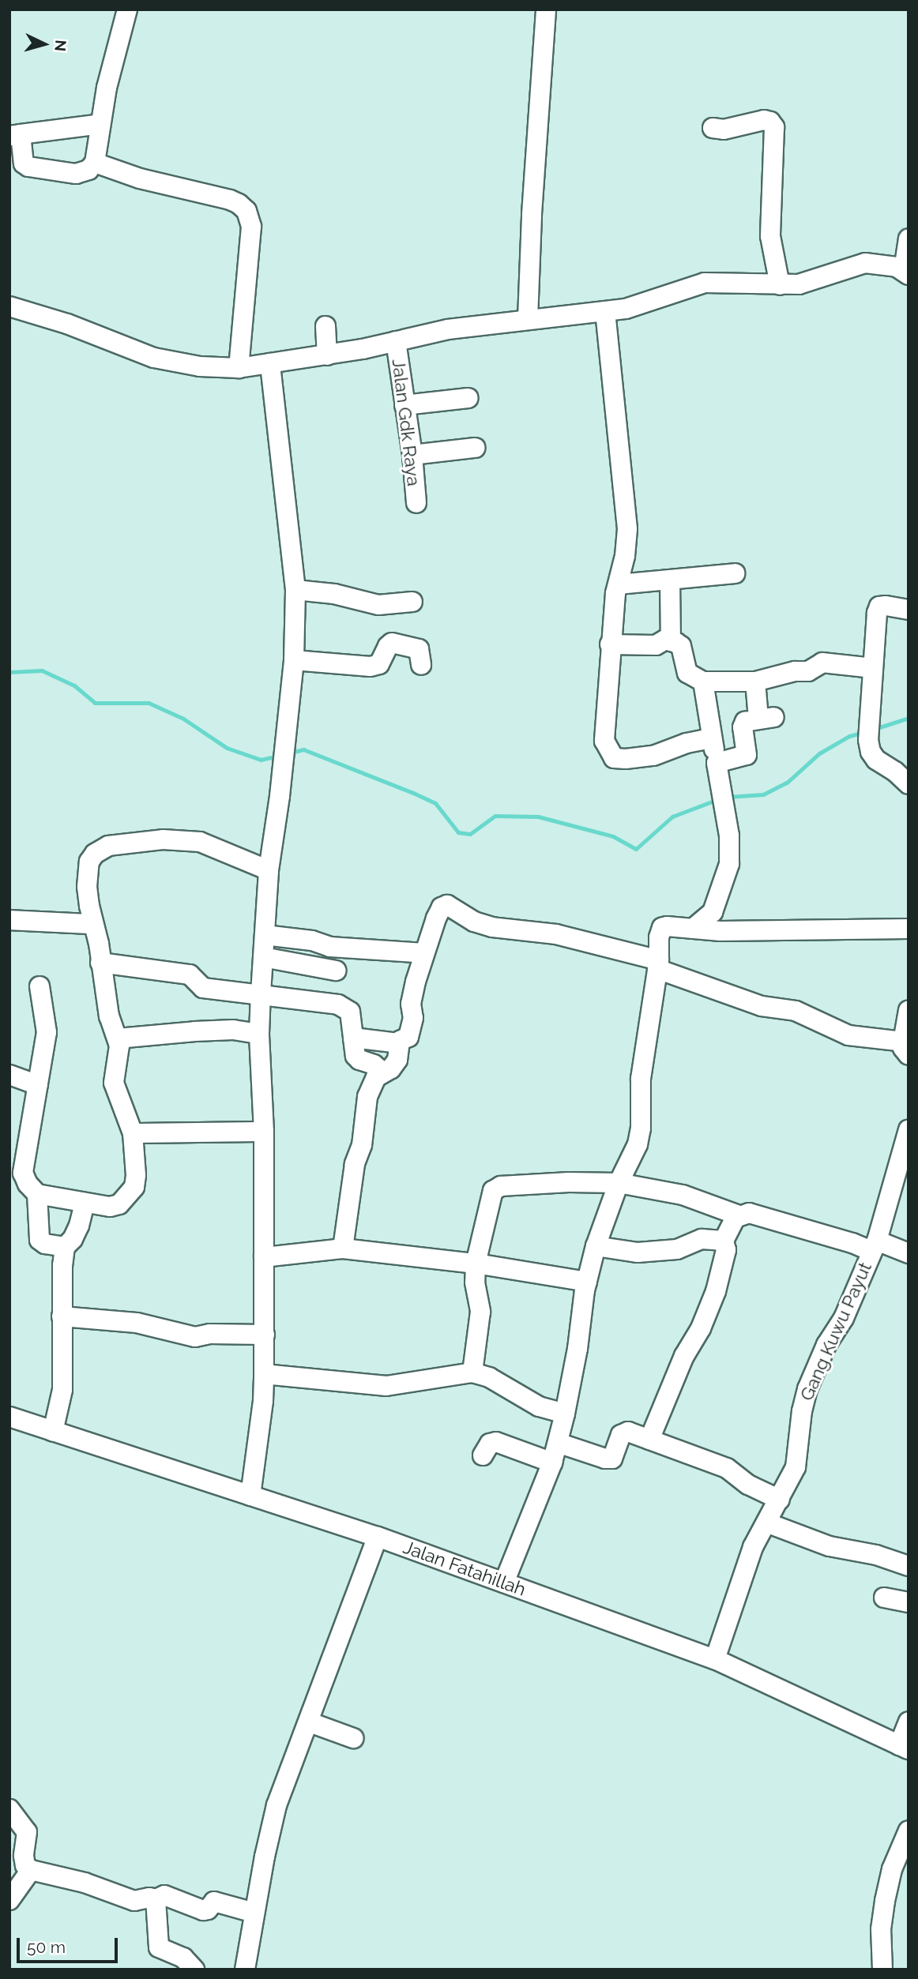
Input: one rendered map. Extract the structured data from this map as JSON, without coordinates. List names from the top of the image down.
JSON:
{
  "streets": {
    "street": ["Jalan Gdk Raya", "Gang Kuwu Payut", "Jalan Fatahillah"]
  },
  "crossings": [
    ["Gang Kuwu Payut", "Jalan Fatahillah"]
  ],
  "scale_bar": "50 m",
  "north": "right"
}
